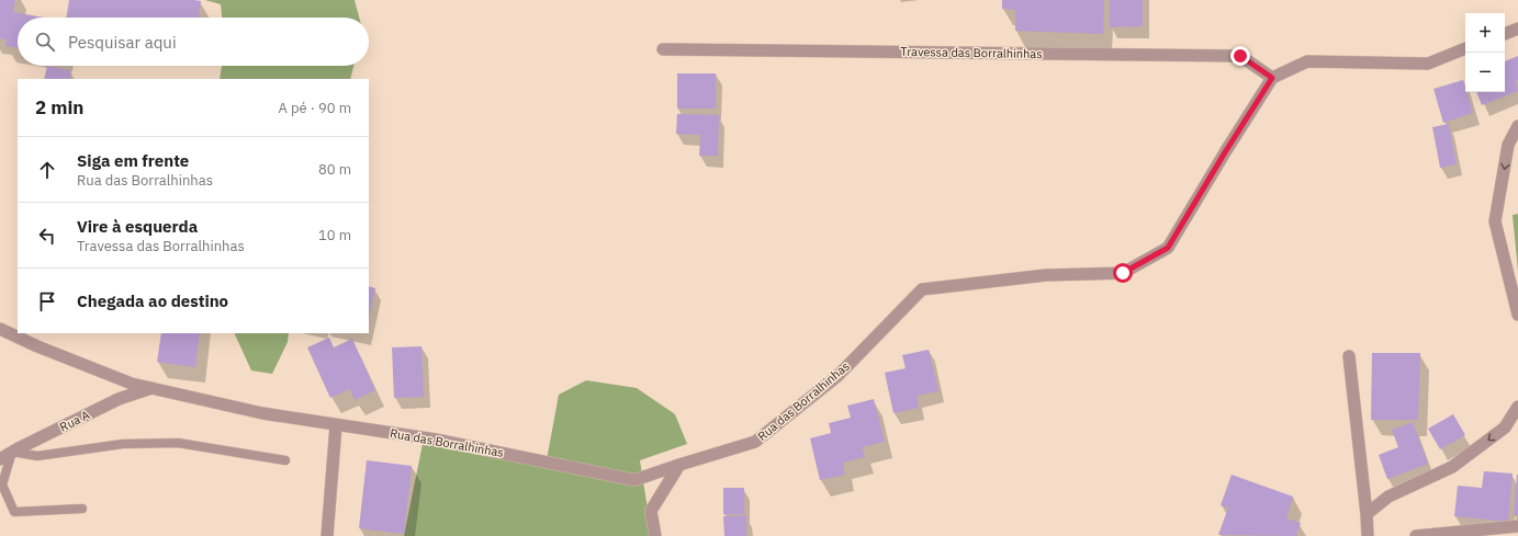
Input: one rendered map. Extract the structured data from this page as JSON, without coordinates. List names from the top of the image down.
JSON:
{
  "streets": {
    "street": ["Travessa das Borralhinhas", "Rua das Borralhinhas", "Rua A"]
  },
  "crossings": [
    ["Travessa das Borralhinhas", "Rua das Borralhinhas"],
    ["Rua das Borralhinhas", "Rua A"]
  ],
  "page": {
    "map_buttons": ["+", "−"],
    "search": "Pesquisar aqui",
    "heading": ["2 min", "A pé · 90 m"],
    "list": [
      ["Siga em frente", "Rua das Borralhinhas", "80 m"],
      ["Vire à esquerda", "Travessa das Borralhinhas", "10 m"],
      "Chegada ao destino"
    ]
  }
}
